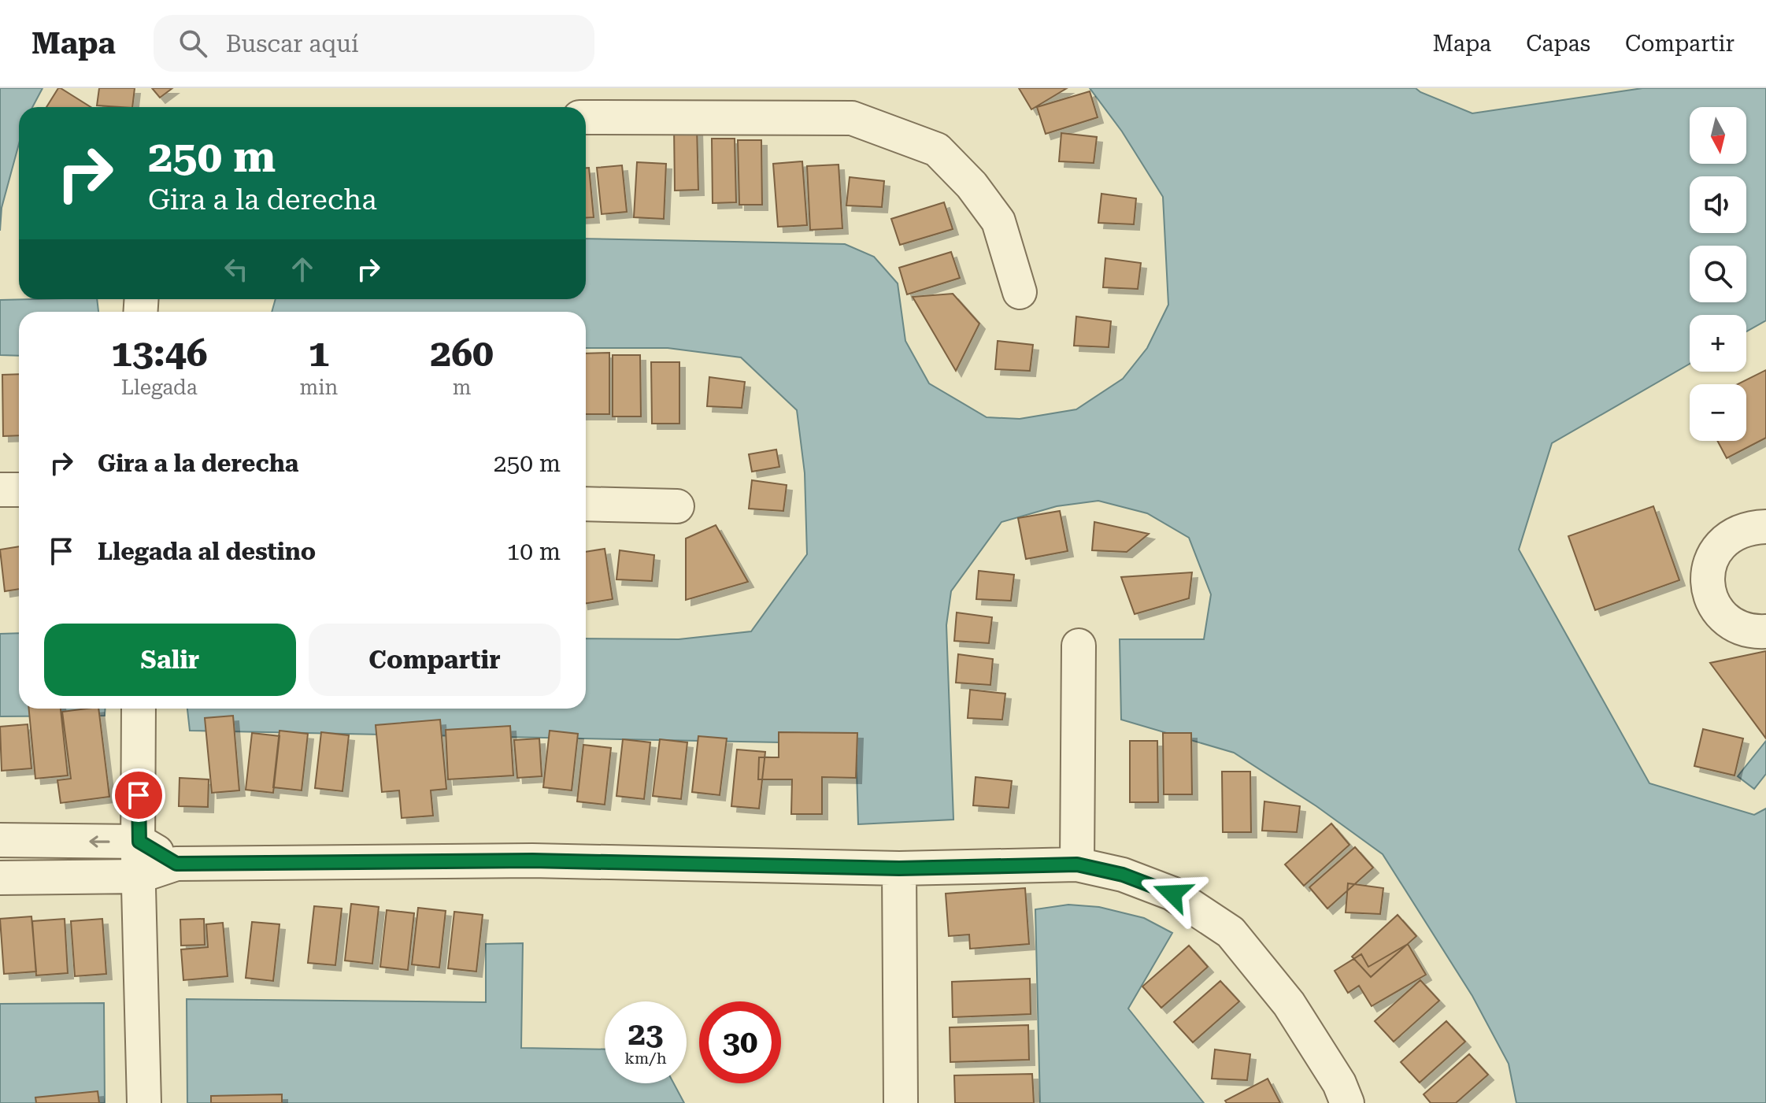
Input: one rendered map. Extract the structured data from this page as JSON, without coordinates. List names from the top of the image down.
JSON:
{
  "north": "bottom",
  "page": {
    "header": "Mapa",
    "search": "Buscar aquí",
    "nav": ["Mapa", "Capas", "Compartir"],
    "map_buttons": ["+", "−"],
    "turn": ["250 m", "Gira a la derecha"],
    "eta": [
      "13:46",
      "Llegada",
      "1",
      "min",
      "260",
      "m"
    ],
    "list": [
      {
        "name": "Gira a la derecha",
        "value": "250 m"
      },
      {
        "name": "Llegada al destino",
        "value": "10 m"
      }
    ],
    "buttons": ["Salir", "Compartir"],
    "speed": "23 km/h",
    "limit": "30"
  }
}
